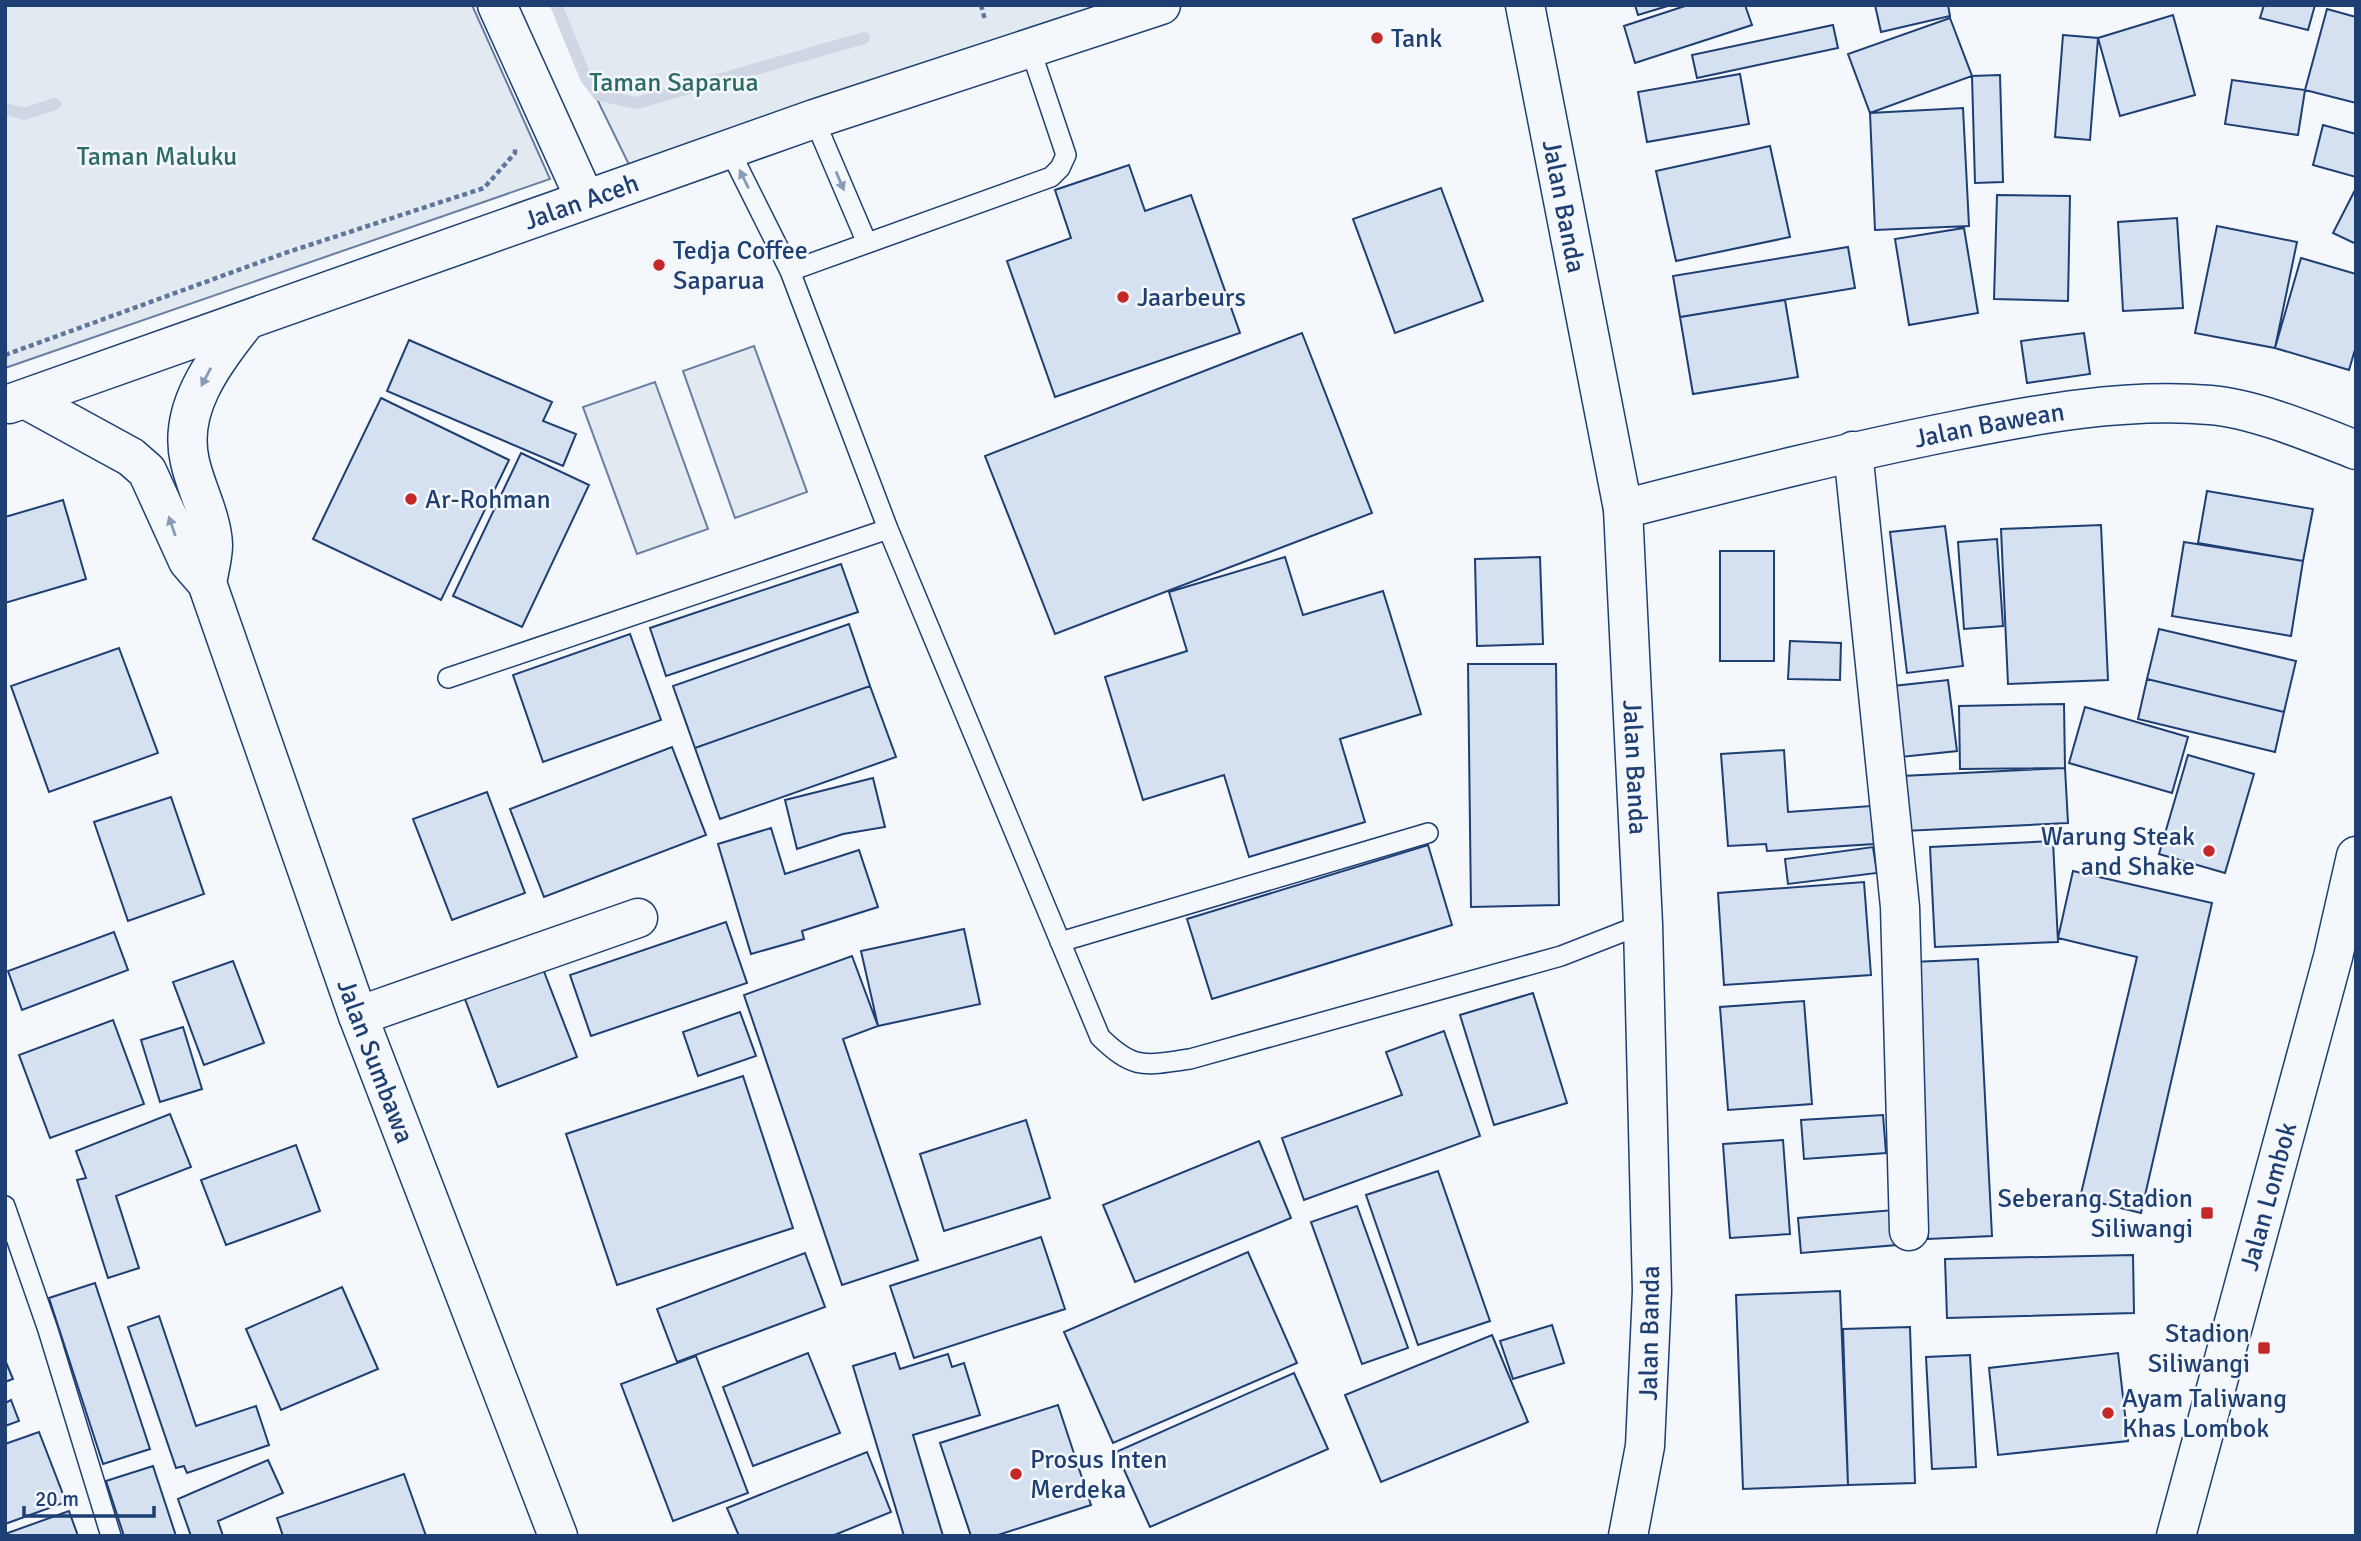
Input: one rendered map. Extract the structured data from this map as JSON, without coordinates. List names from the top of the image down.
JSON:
{
  "streets": {
    "street": [
      "Jalan Aceh",
      "Jalan Banda",
      "Jalan Bawean",
      "Jalan Sumbawa",
      "Jalan Lombok"
    ]
  },
  "crossings": [
    ["Jalan Aceh", "Jalan Sumbawa"],
    ["Jalan Banda", "Jalan Bawean"]
  ],
  "parks": ["Taman Saparua", "Taman Maluku"],
  "places": {
    "other": [
      "Tank",
      "Tedja Coffee Saparua",
      "Jaarbeurs",
      "Ar-Rohman",
      "Warung Steak and Shake",
      "Ayam Taliwang Khas Lombok",
      "Prosus Inten Merdeka"
    ],
    "transit": ["Seberang Stadion Siliwangi", "Stadion Siliwangi"]
  },
  "scale_bar": "20 m"
}
